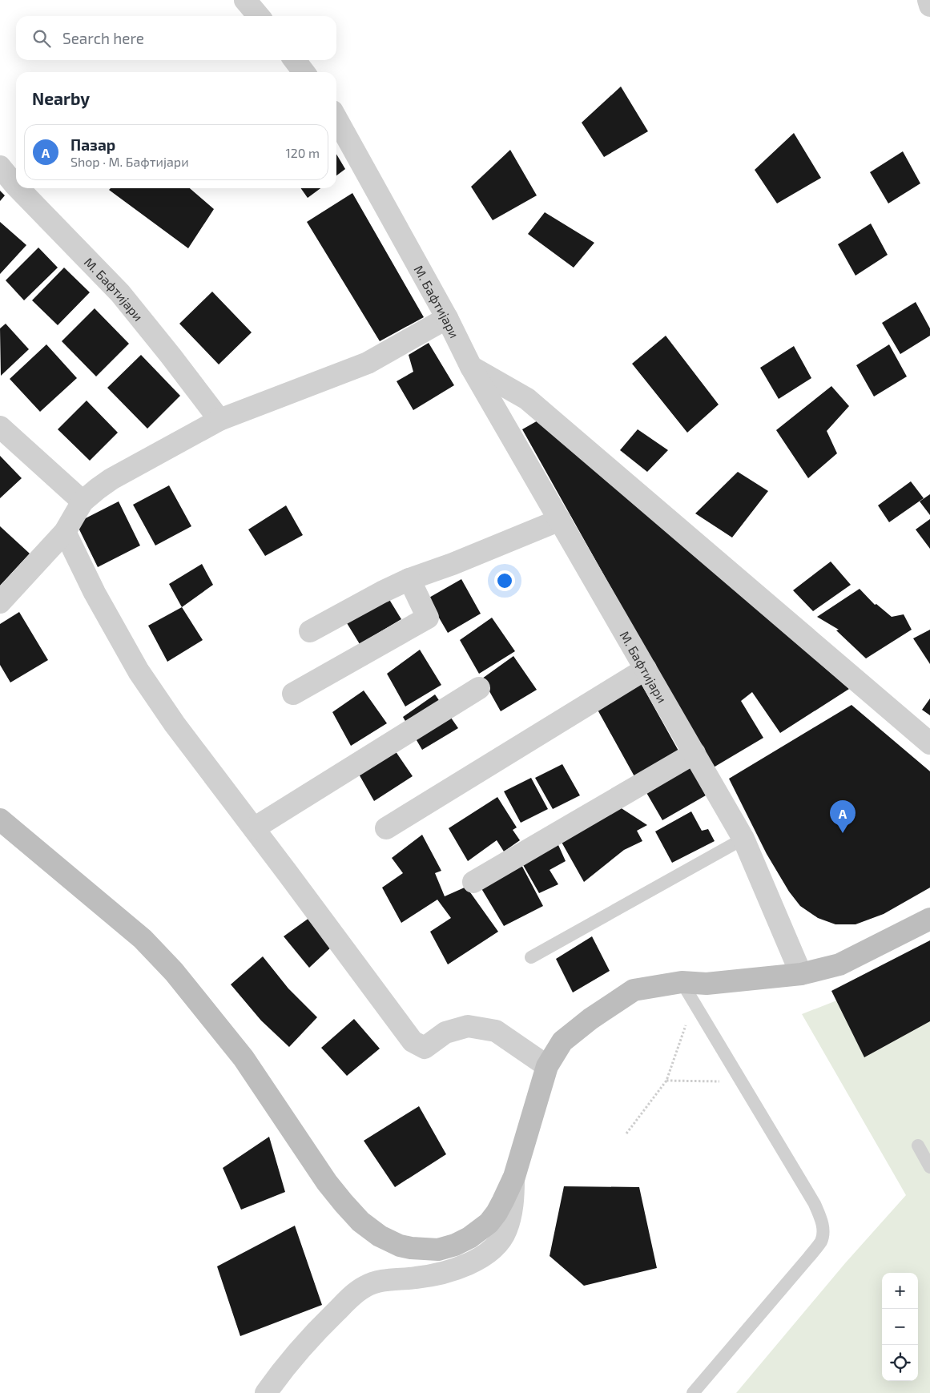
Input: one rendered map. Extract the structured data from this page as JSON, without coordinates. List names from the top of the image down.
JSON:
{
  "streets": {
    "street": ["М. Бафтијари"]
  },
  "page": {
    "search": "Search here",
    "heading": "Nearby",
    "list": [
      {
        "mark": "A",
        "name": "Пазар",
        "note": "Shop · М. Бафтијари",
        "value": "120 m"
      }
    ],
    "pins": "A",
    "map_buttons": ["+", "−"]
  }
}
